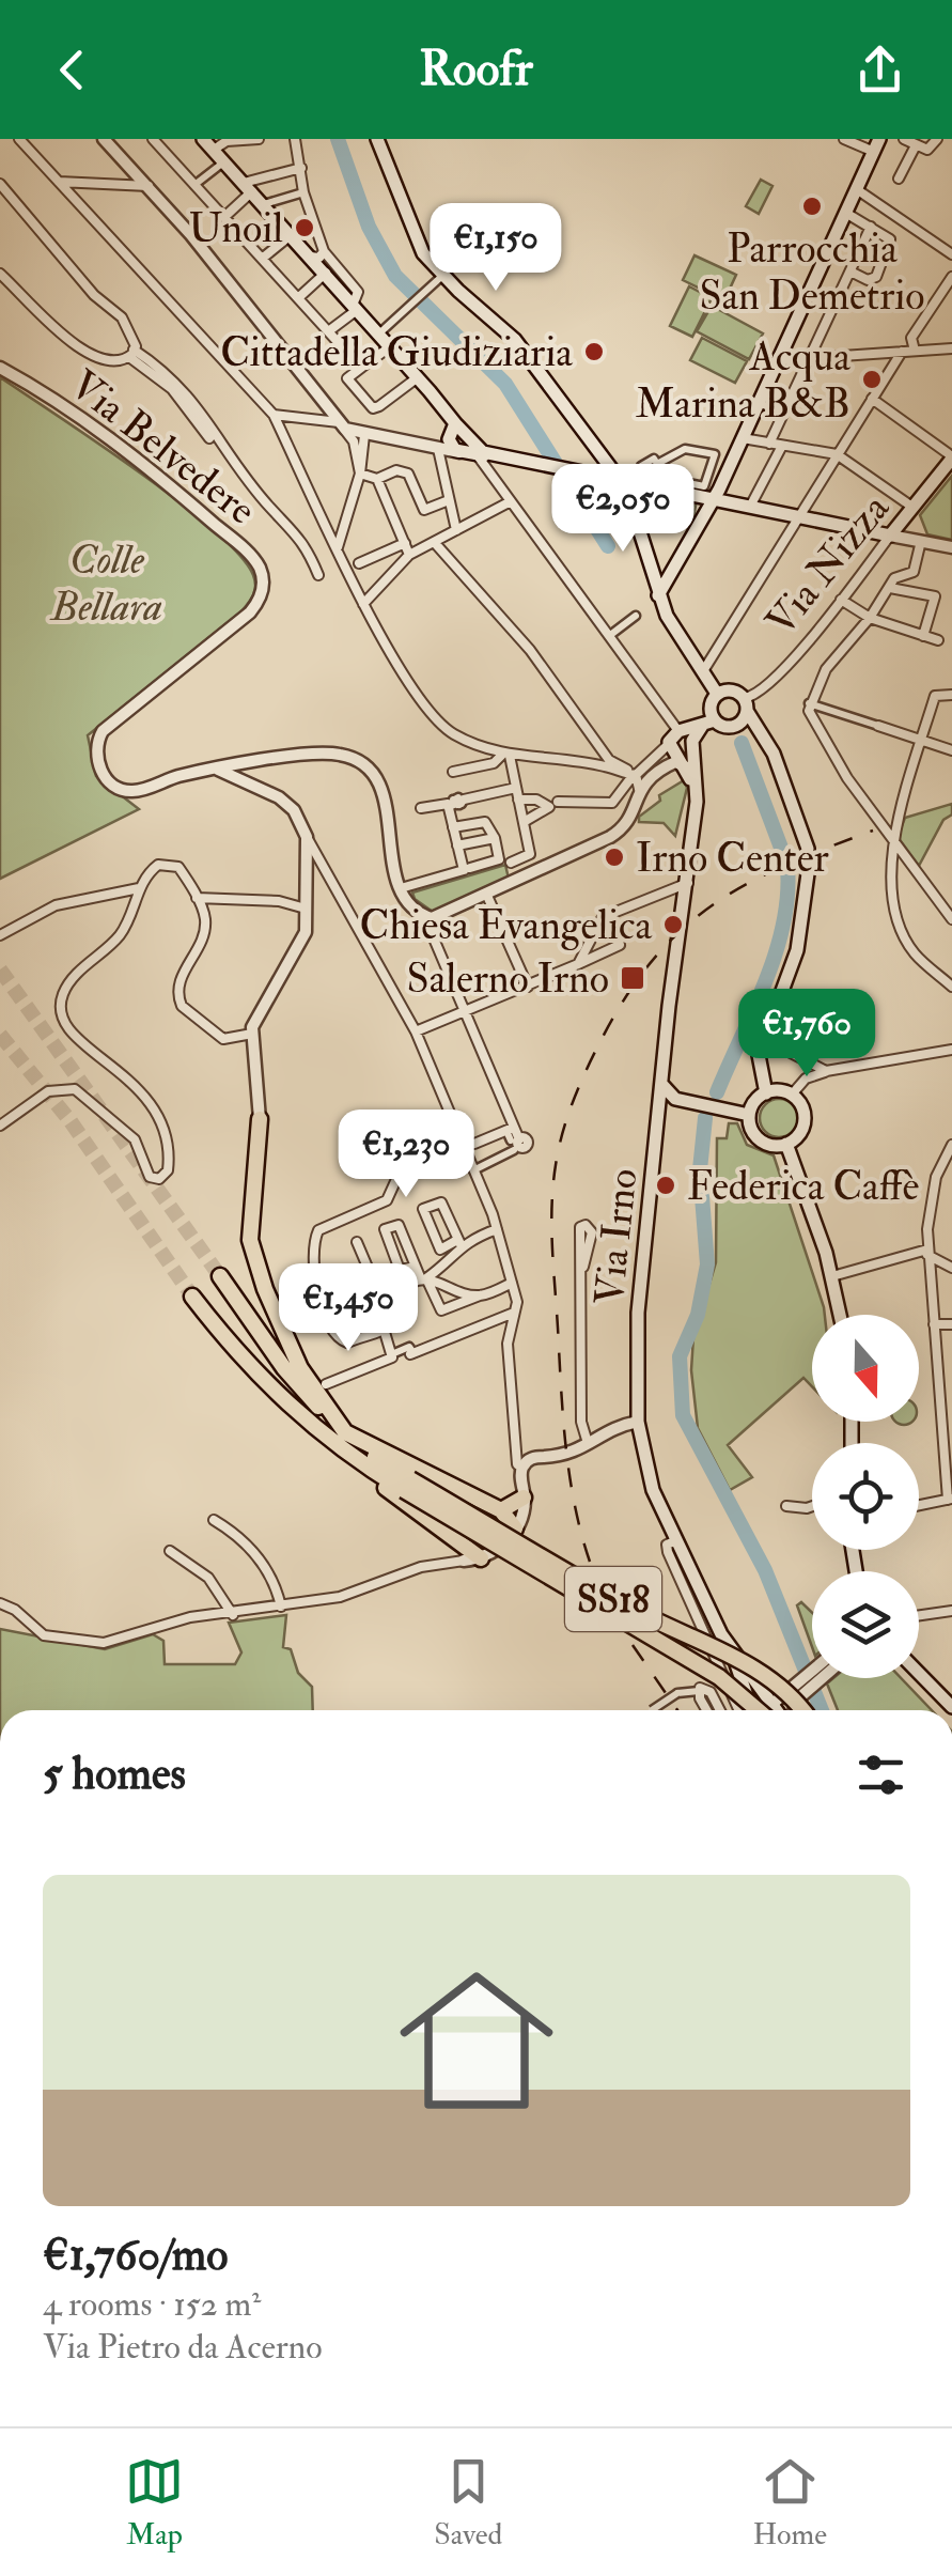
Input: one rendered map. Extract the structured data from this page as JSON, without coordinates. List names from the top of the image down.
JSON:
{
  "streets": {
    "highway": ["SS18"],
    "main road": ["Via Nizza", "Via Irno"],
    "street": ["Via Belvedere"]
  },
  "crossings": [
    ["Via Irno", "SS18"]
  ],
  "parks": ["Colle Bellara"],
  "places": {
    "other": [
      "Parrocchia San Demetrio",
      "Unoil",
      "Cittadella Giudiziaria",
      "Acqua Marina B&B",
      "Irno Center",
      "Chiesa Evangelica",
      "Federica Caffè"
    ],
    "transit": ["Salerno Irno"]
  },
  "north": "bottom",
  "page": {
    "header": "Roofr",
    "price": [
      "€1,150",
      "€2,050",
      "€1,760",
      "€1,230",
      "€1,450"
    ],
    "heading": "5 homes",
    "list": [
      {
        "name": "€1,760/mo",
        "note": "4 rooms · 152 m² · Via Pietro da Acerno"
      }
    ],
    "tabs": ["Map", "Saved", "Home"]
  }
}
